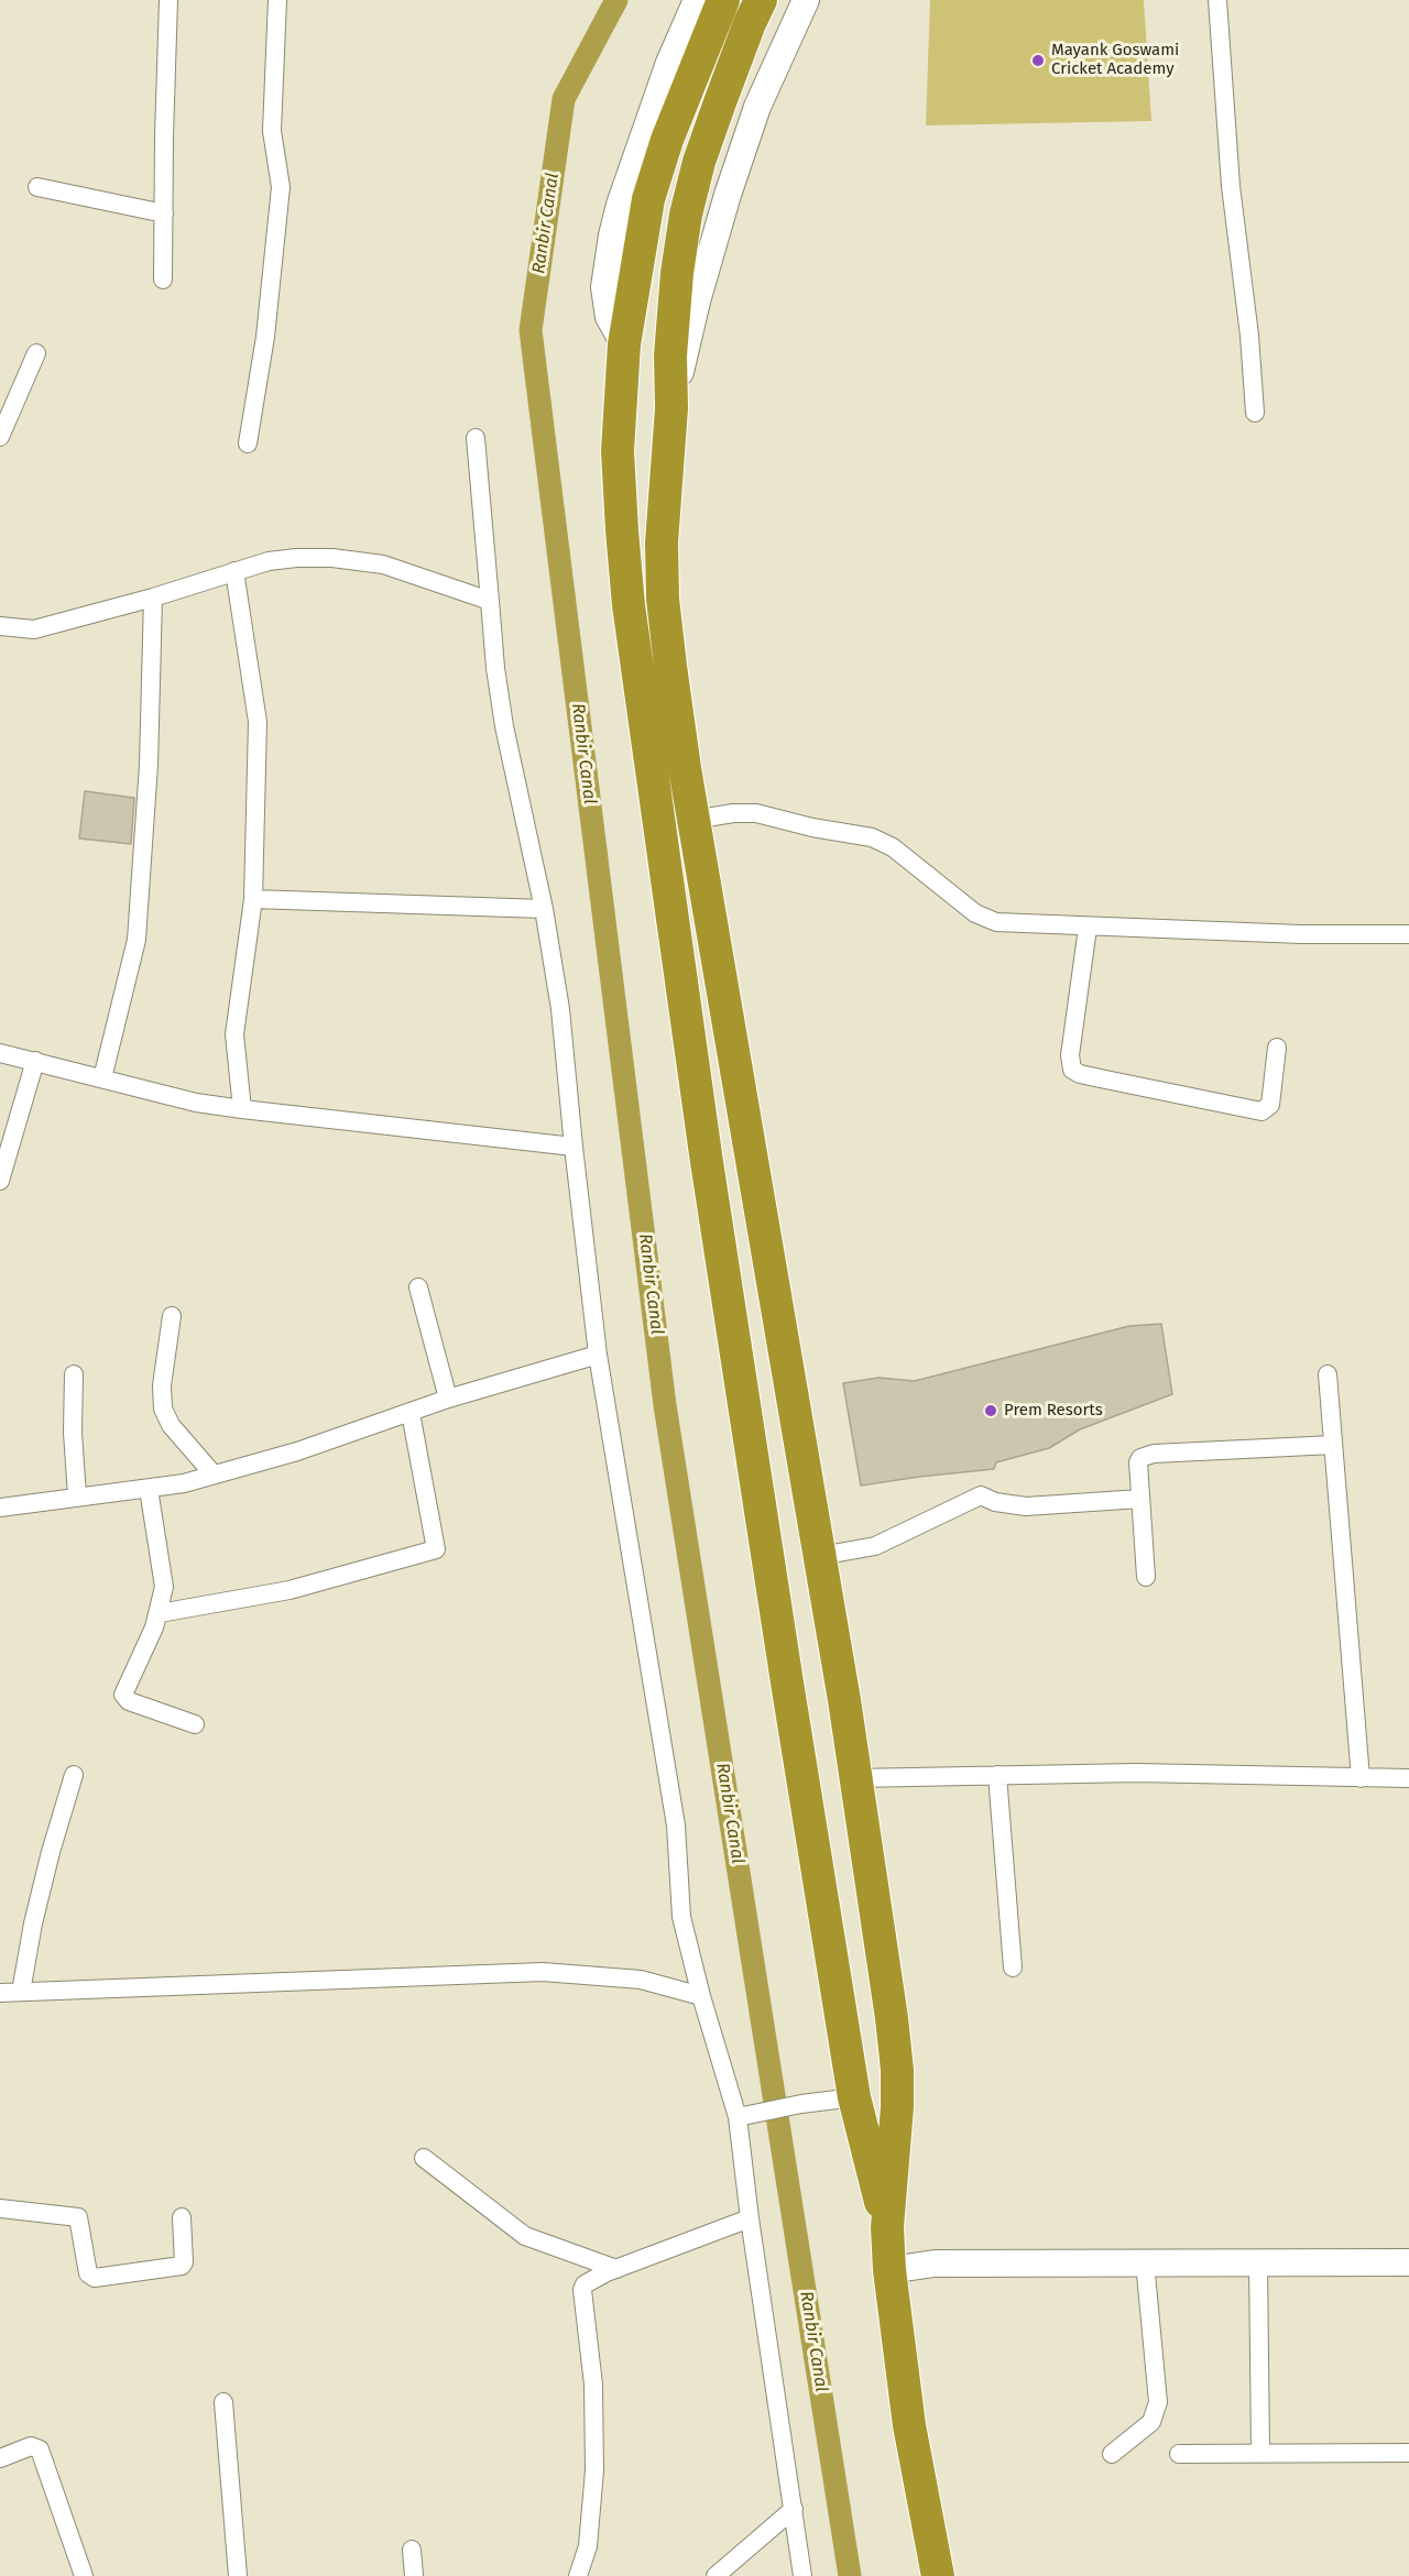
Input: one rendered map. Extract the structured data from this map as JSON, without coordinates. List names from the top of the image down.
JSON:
{
  "water": ["Ranbir Canal"],
  "places": ["Mayank Goswami Cricket Academy", "Prem Resorts"]
}
